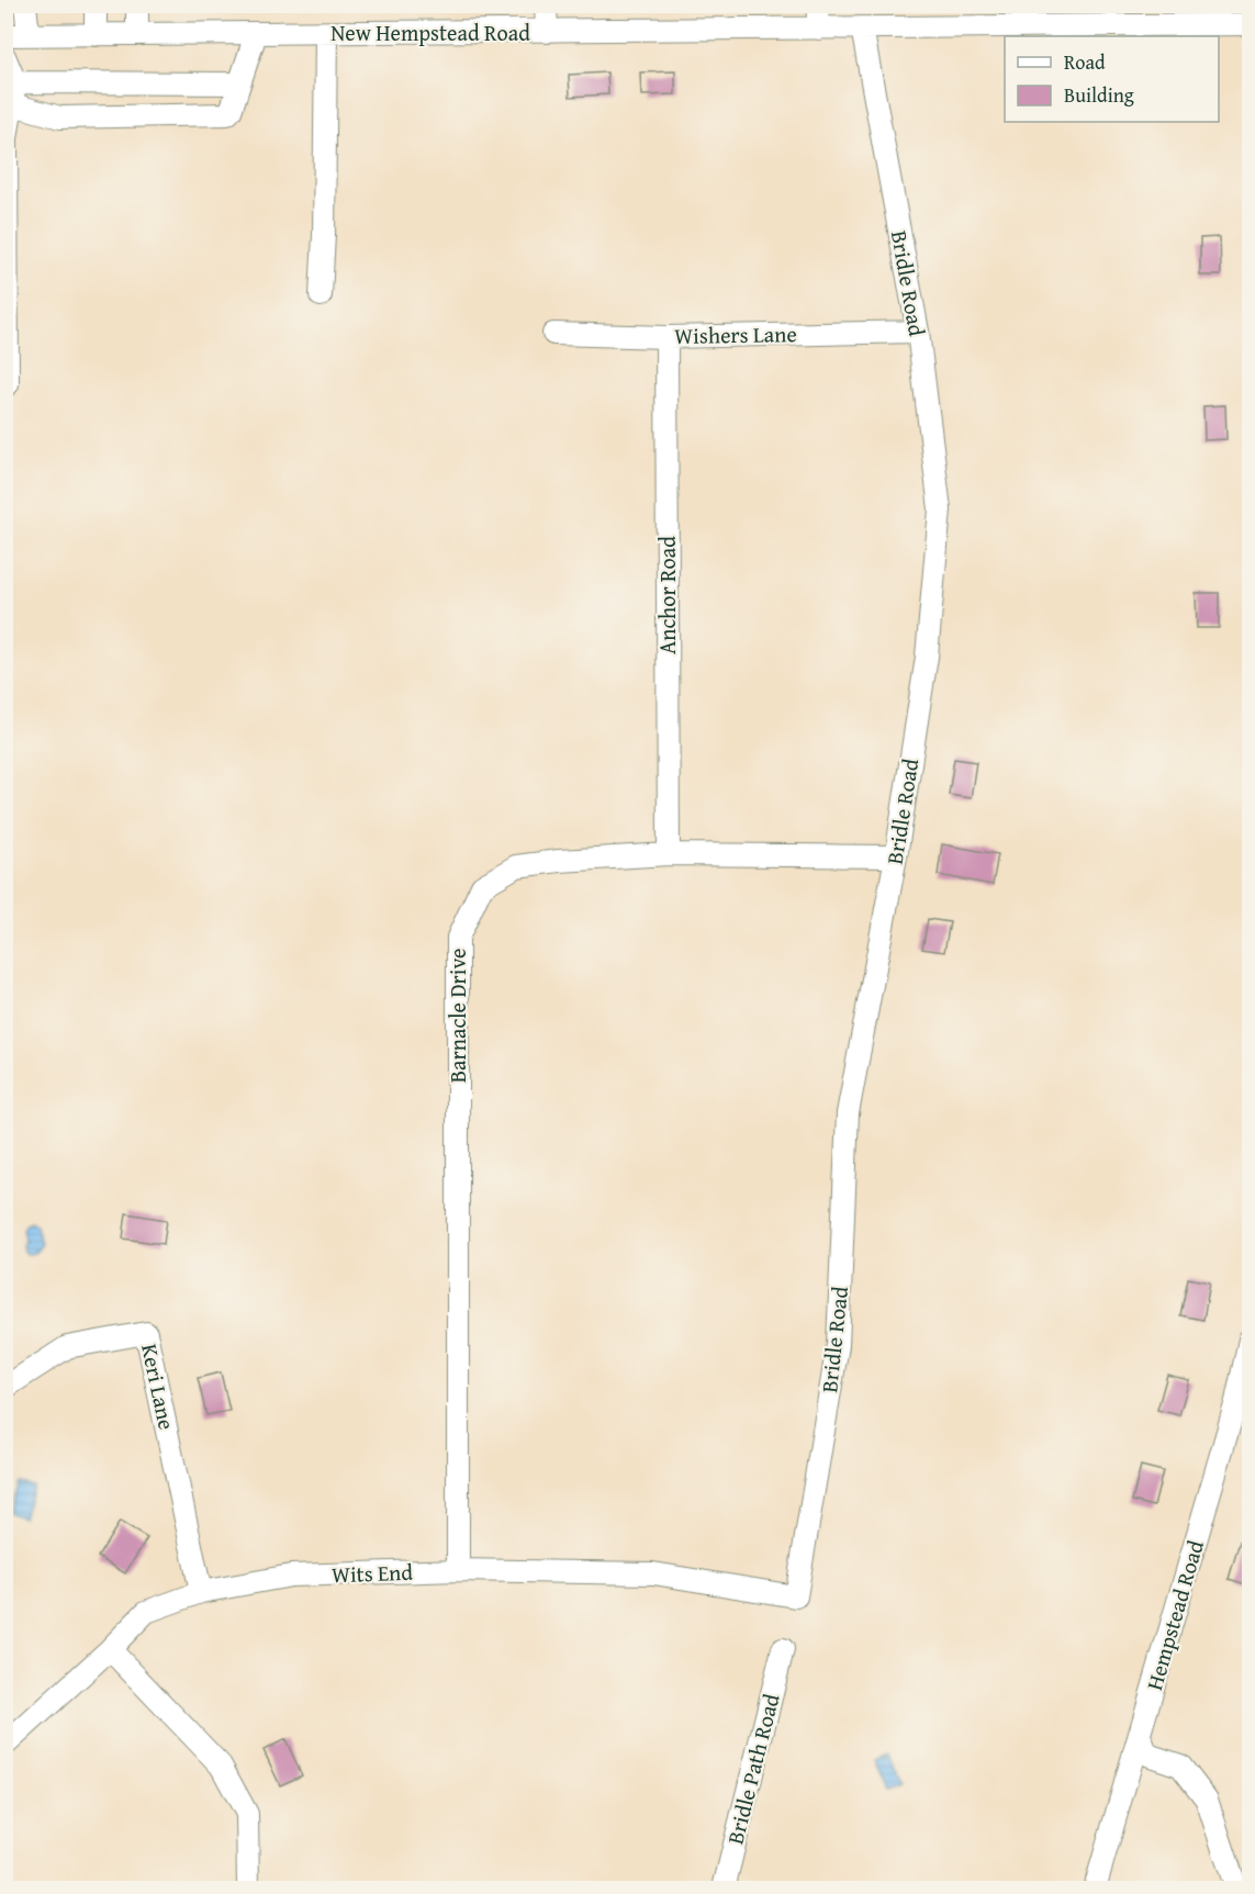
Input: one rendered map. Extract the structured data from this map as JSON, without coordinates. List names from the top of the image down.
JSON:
{
  "streets": {
    "street": [
      "New Hempstead Road",
      "Bridle Road",
      "Wishers Lane",
      "Anchor Road",
      "Barnacle Drive",
      "Keri Lane",
      "Wits End",
      "Hempstead Road",
      "Bridle Path Road"
    ]
  },
  "crossings": [
    ["New Hempstead Road", "Bridle Road"],
    ["Bridle Road", "Wishers Lane"],
    ["Bridle Road", "Barnacle Drive"],
    ["Bridle Road", "Wits End"],
    ["Wishers Lane", "Anchor Road"],
    ["Anchor Road", "Barnacle Drive"],
    ["Barnacle Drive", "Wits End"],
    ["Keri Lane", "Wits End"]
  ],
  "legend": ["Road", "Building"]
}
